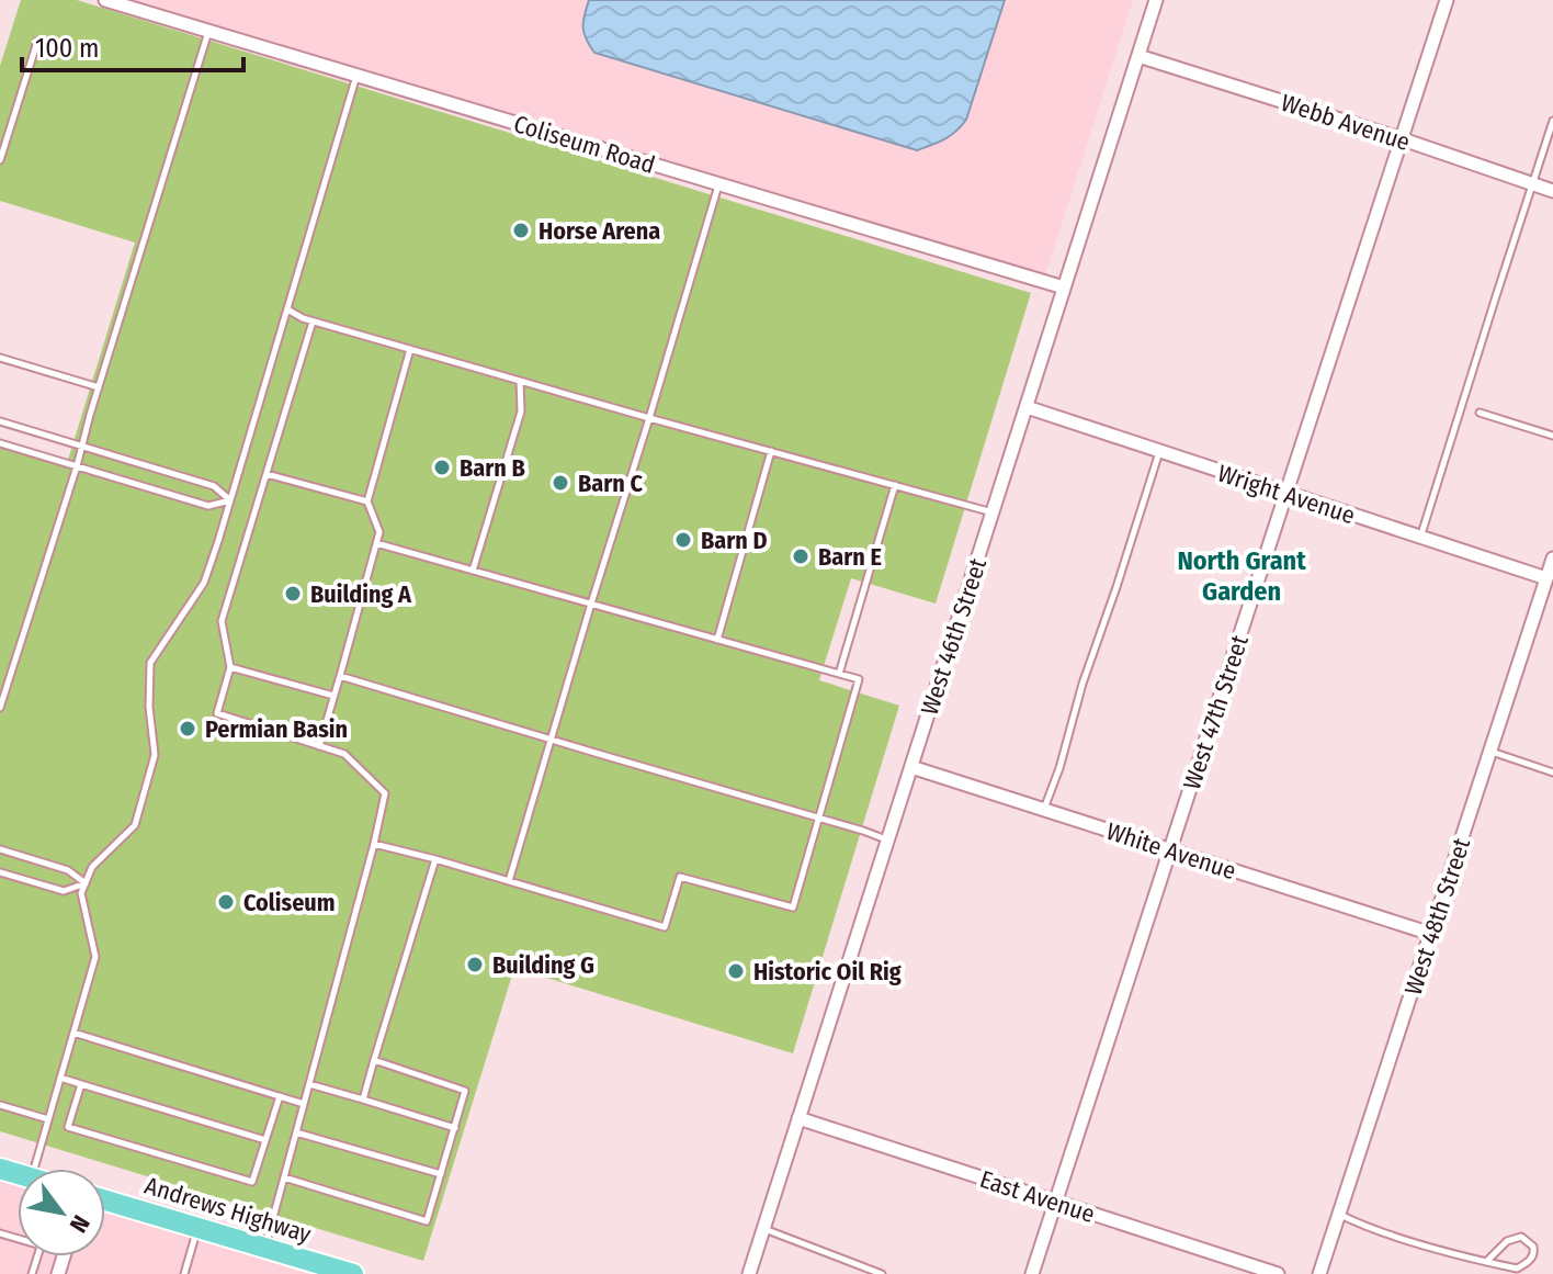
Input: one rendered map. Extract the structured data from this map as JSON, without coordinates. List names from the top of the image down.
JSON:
{
  "streets": {
    "main road": ["Andrews Highway"],
    "street": [
      "Webb Avenue",
      "Coliseum Road",
      "Wright Avenue",
      "West 46th Street",
      "West 47th Street",
      "White Avenue",
      "West 48th Street",
      "East Avenue"
    ]
  },
  "crossings": [
    ["Webb Avenue", "West 46th Street"],
    ["Webb Avenue", "West 47th Street"],
    ["Coliseum Road", "West 46th Street"],
    ["Wright Avenue", "West 46th Street"],
    ["Wright Avenue", "West 47th Street"],
    ["Wright Avenue", "West 48th Street"],
    ["West 46th Street", "White Avenue"],
    ["West 46th Street", "East Avenue"],
    ["West 47th Street", "White Avenue"],
    ["West 47th Street", "East Avenue"],
    ["White Avenue", "West 48th Street"]
  ],
  "districts": ["North Grant Garden"],
  "places": [
    "Horse Arena",
    "Barn B",
    "Barn C",
    "Barn D",
    "Barn E",
    "Building A",
    "Permian Basin",
    "Coliseum",
    "Building G",
    "Historic Oil Rig"
  ],
  "scale_bar": "100 m",
  "north": "bottom right"
}
